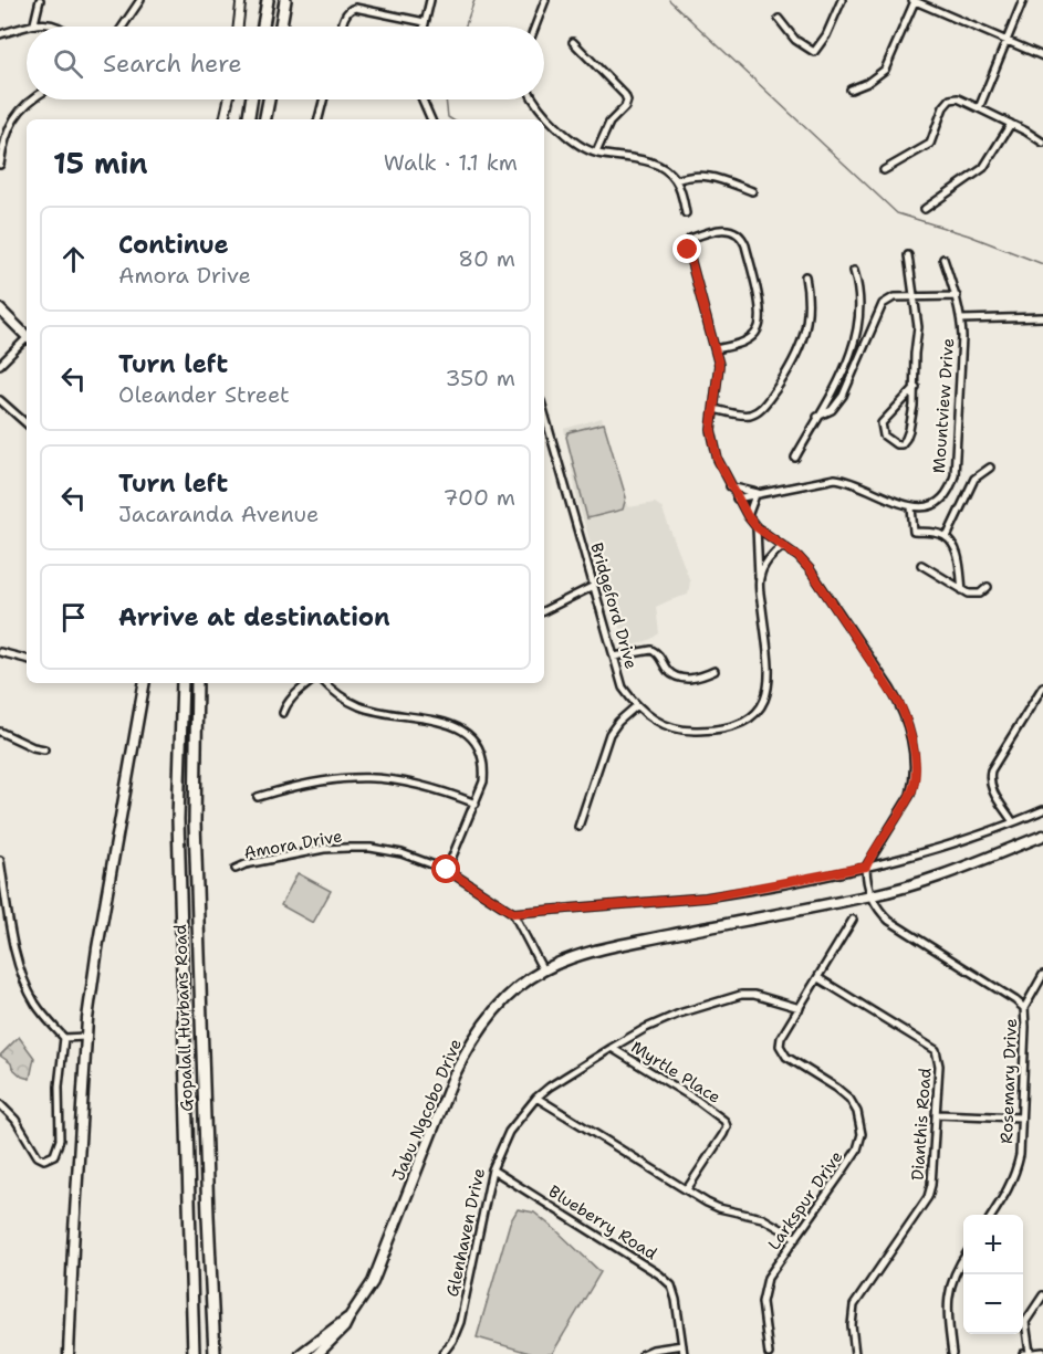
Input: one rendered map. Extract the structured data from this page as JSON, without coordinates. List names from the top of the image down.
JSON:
{
  "streets": {
    "main road": ["Gopalall Hurbans Road", "Jabu Ngcobo Drive"],
    "street": [
      "Mountview Drive",
      "Bridgeford Drive",
      "Amora Drive",
      "Myrtle Place",
      "Rosemary Drive",
      "Dianthis Road",
      "Larkspur Drive",
      "Blueberry Road",
      "Glenhaven Drive"
    ]
  },
  "crossings": [
    ["Amora Drive", "Jabu Ngcobo Drive"],
    ["Myrtle Place", "Glenhaven Drive"],
    ["Rosemary Drive", "Jabu Ngcobo Drive"],
    ["Dianthis Road", "Larkspur Drive"],
    ["Larkspur Drive", "Glenhaven Drive"],
    ["Blueberry Road", "Glenhaven Drive"]
  ],
  "page": {
    "search": "Search here",
    "heading": ["15 min", "Walk · 1.1 km"],
    "list": [
      ["Continue", "Amora Drive", "80 m"],
      ["Turn left", "Oleander Street", "350 m"],
      ["Turn left", "Jacaranda Avenue", "700 m"],
      "Arrive at destination"
    ],
    "map_buttons": ["+", "−"]
  }
}
